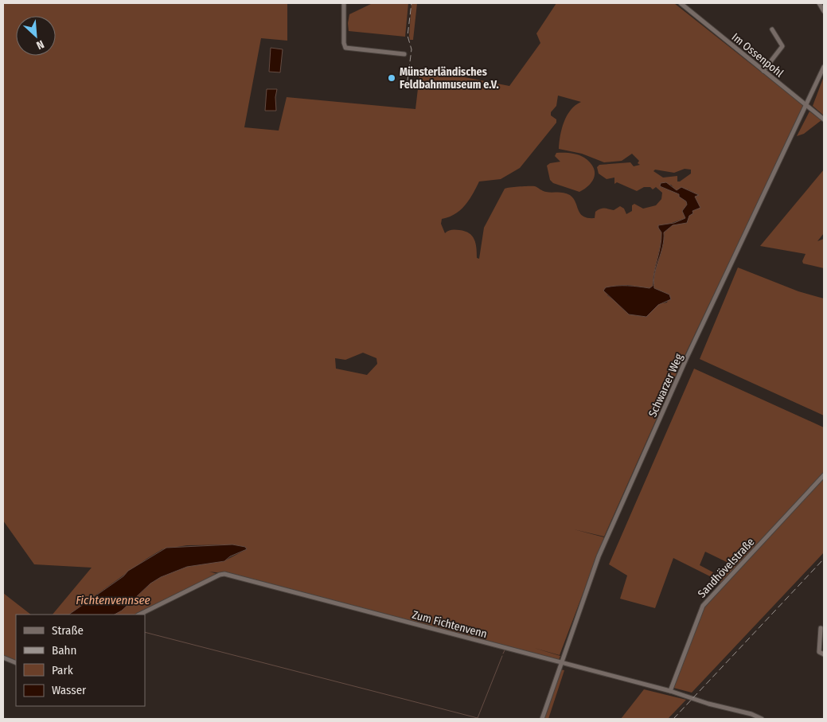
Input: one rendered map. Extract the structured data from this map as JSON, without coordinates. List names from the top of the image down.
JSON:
{
  "streets": {
    "street": [
      "Im Ossenpohl",
      "Schwarzer Weg",
      "Sandhövelstraße",
      "Zum Fichtenvenn"
    ]
  },
  "crossings": [
    ["Im Ossenpohl", "Schwarzer Weg"],
    ["Schwarzer Weg", "Zum Fichtenvenn"],
    ["Sandhövelstraße", "Zum Fichtenvenn"]
  ],
  "water": ["Fichtenvennsee"],
  "places": ["Münsterländisches Feldbahnmuseum e.V."],
  "legend": [
    "Straße",
    "Bahn",
    "Park",
    "Wasser"
  ],
  "north": "bottom right"
}
